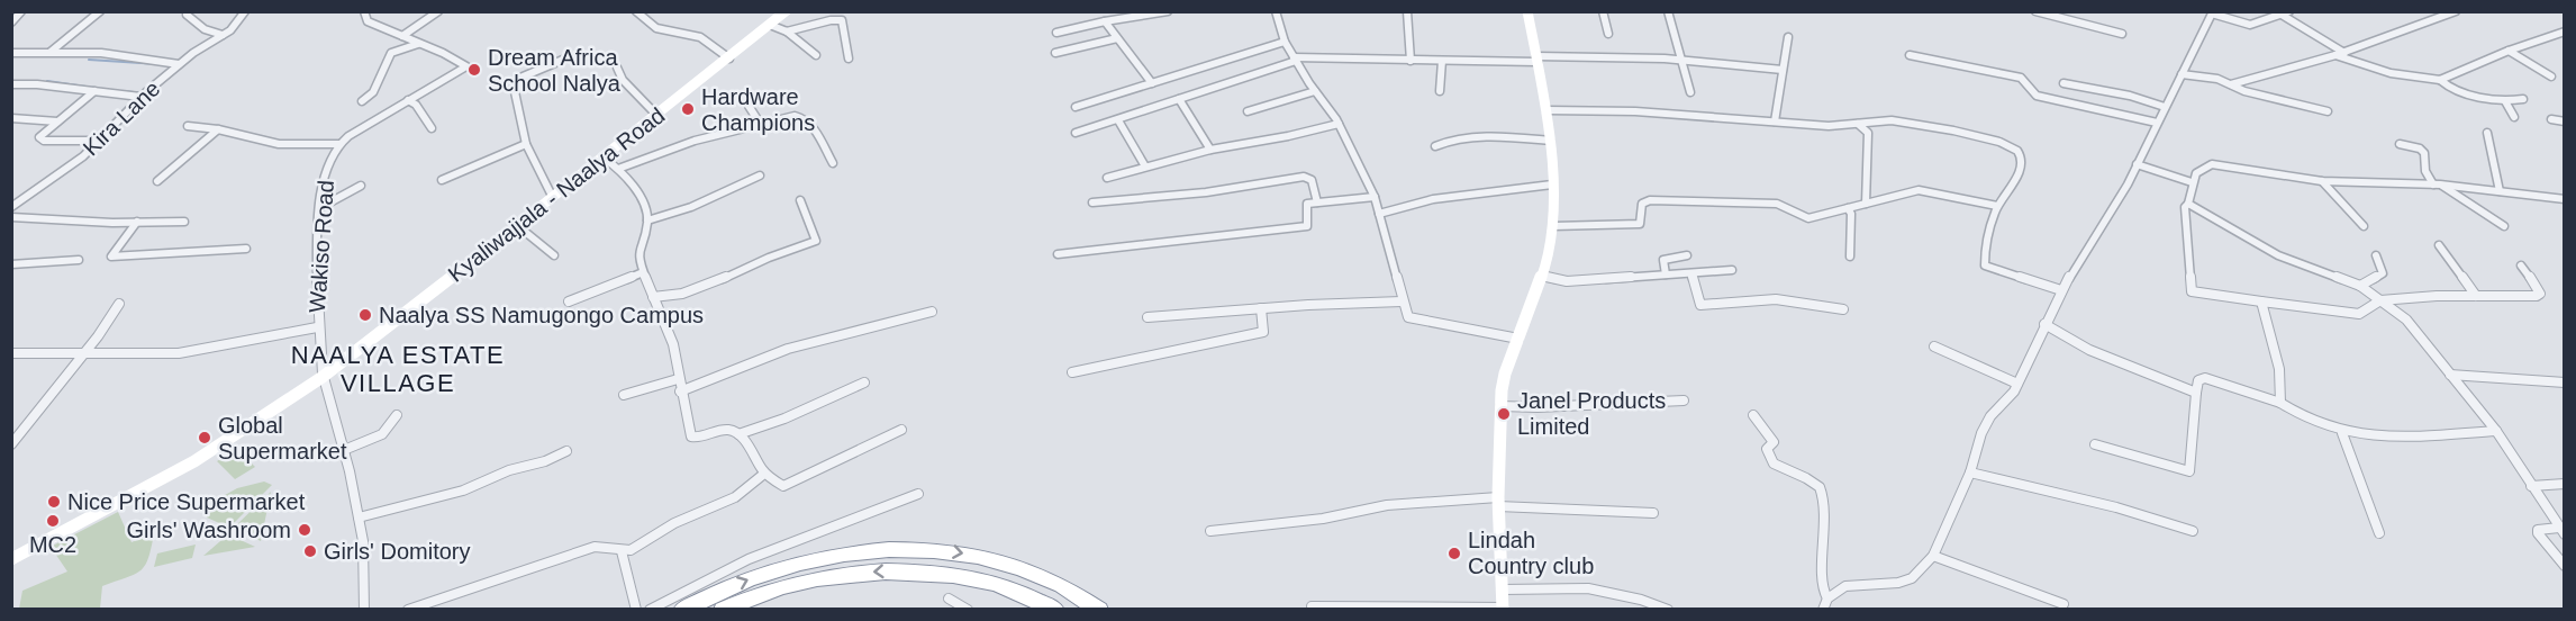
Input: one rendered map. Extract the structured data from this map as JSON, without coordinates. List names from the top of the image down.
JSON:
{
  "streets": {
    "main road": ["Kyaliwajjala - Naalya Road"],
    "street": ["Kira Lane", "Wakiso Road"]
  },
  "crossings": [
    ["Kyaliwajjala - Naalya Road", "Wakiso Road"]
  ],
  "districts": ["NAALYA ESTATE VILLAGE"],
  "places": [
    "Dream Africa School Nalya",
    "Hardware Champions",
    "Naalya SS Namugongo Campus",
    "Janel Products Limited",
    "Global Supermarket",
    "Nice Price Supermarket",
    "MC2",
    "Girls' Washroom",
    "Girls' Domitory",
    "Lindah Country club"
  ]
}
